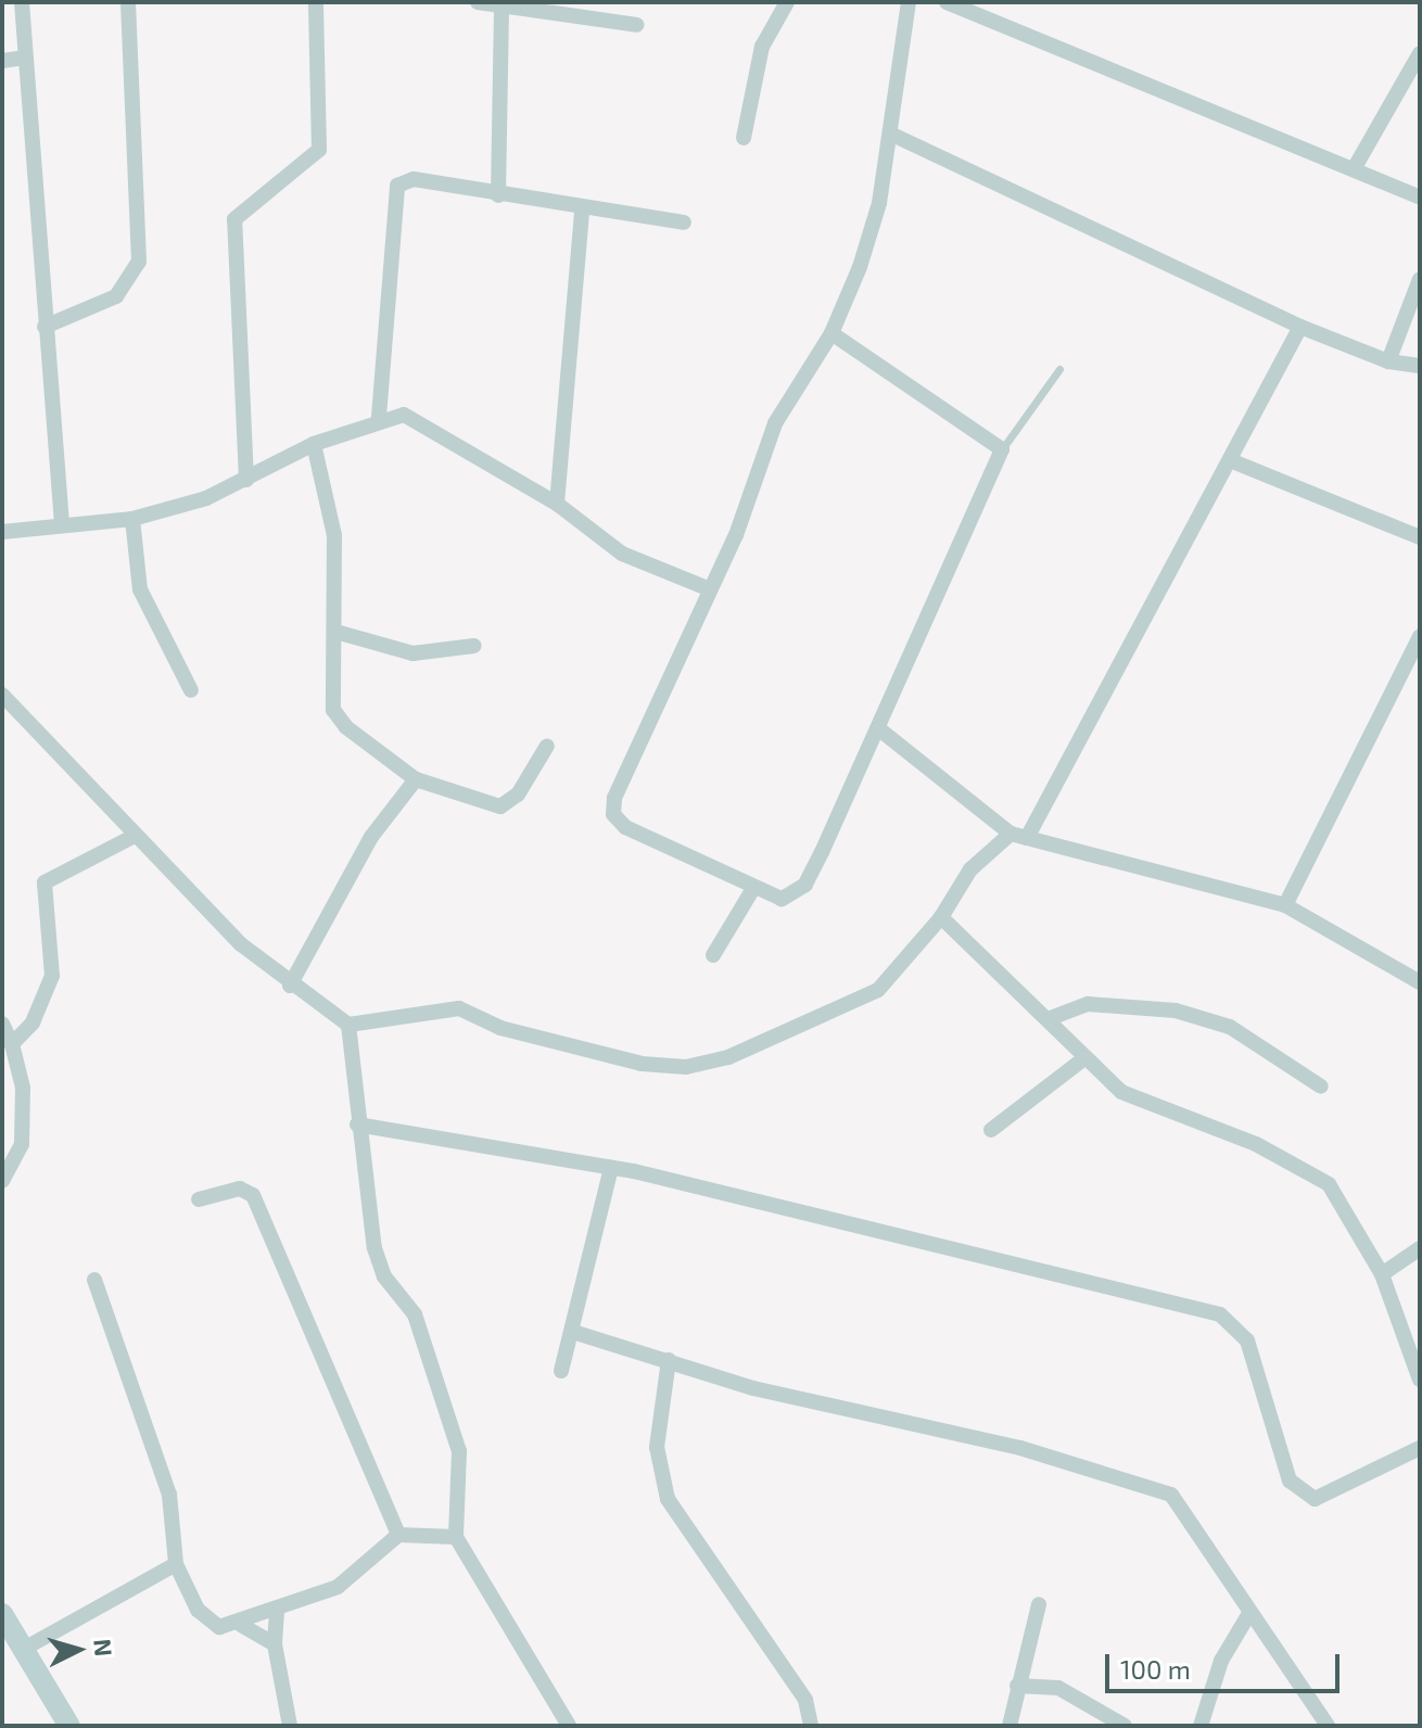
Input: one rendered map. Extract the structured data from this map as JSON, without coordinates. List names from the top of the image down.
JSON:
{
  "scale_bar": "100 m",
  "north": "right"
}
